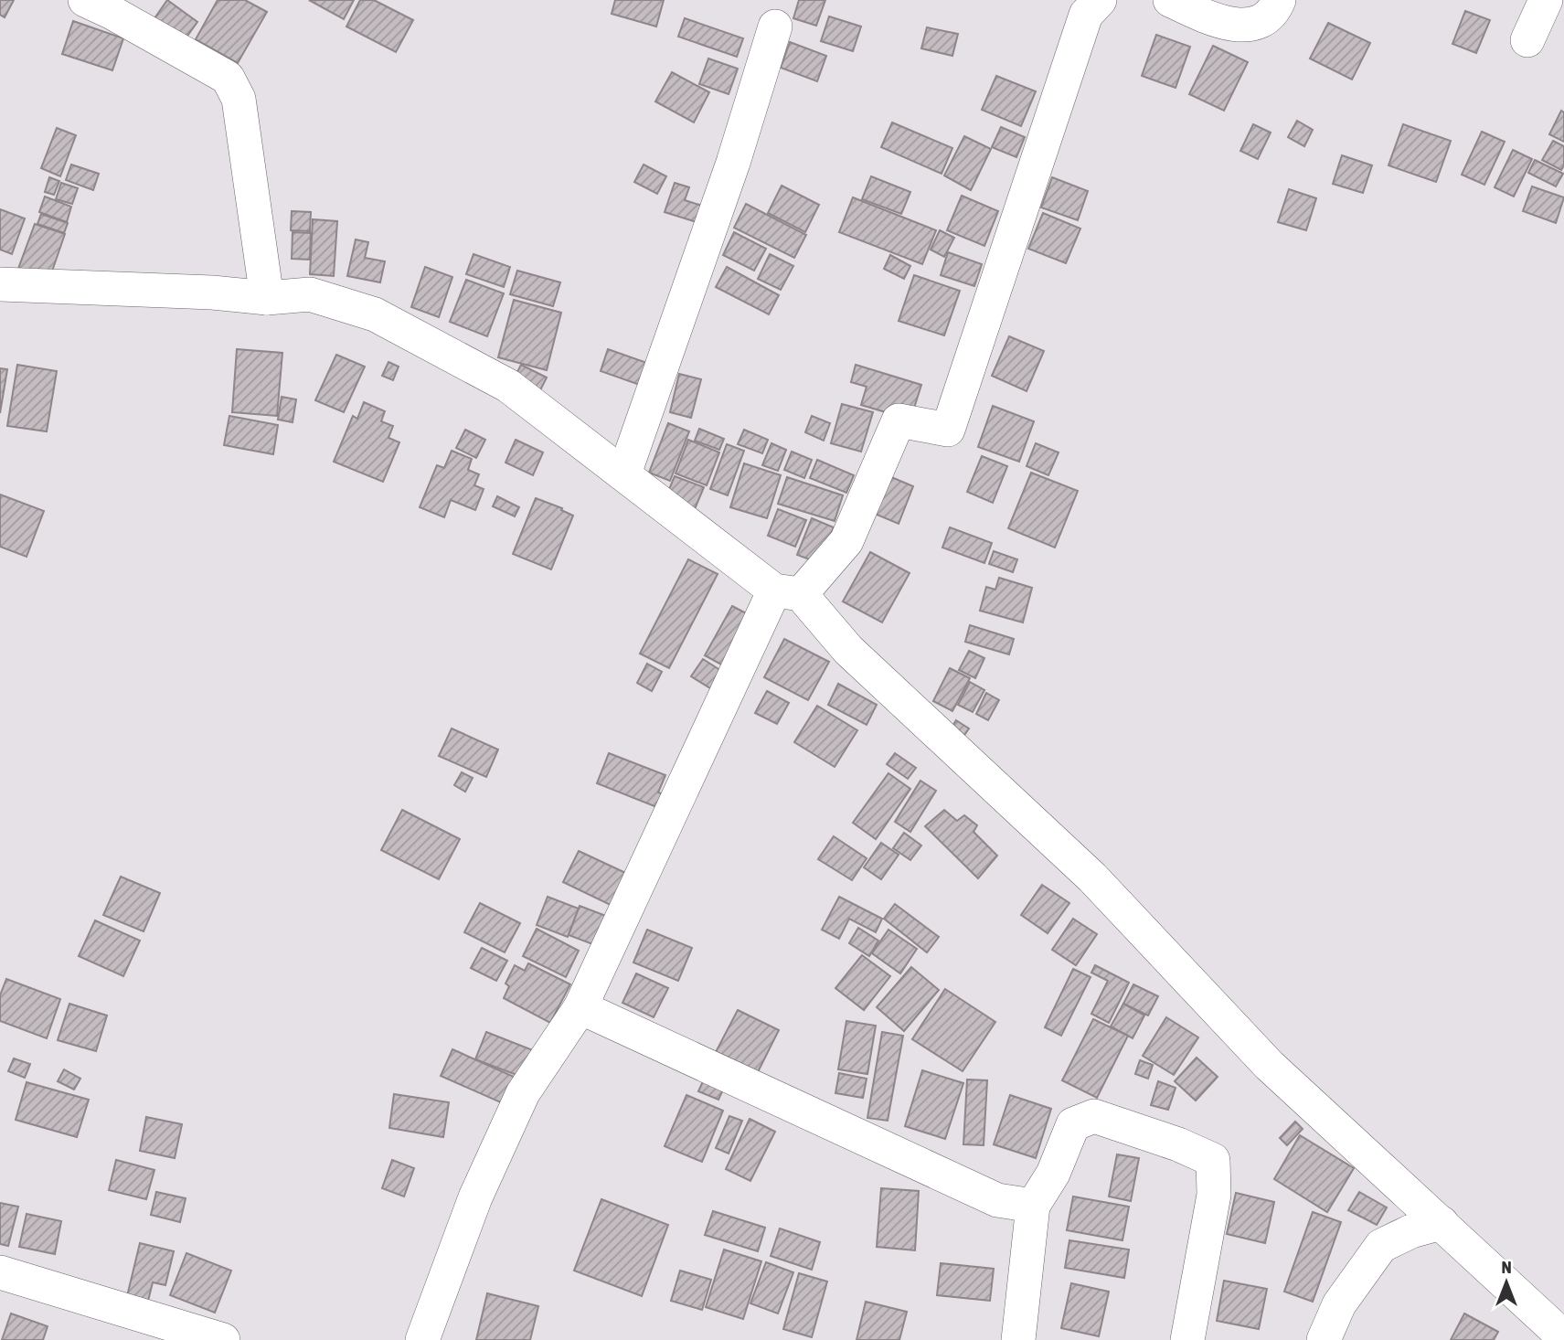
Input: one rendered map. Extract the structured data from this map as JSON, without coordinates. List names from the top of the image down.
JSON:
{
  "north": "top"
}
